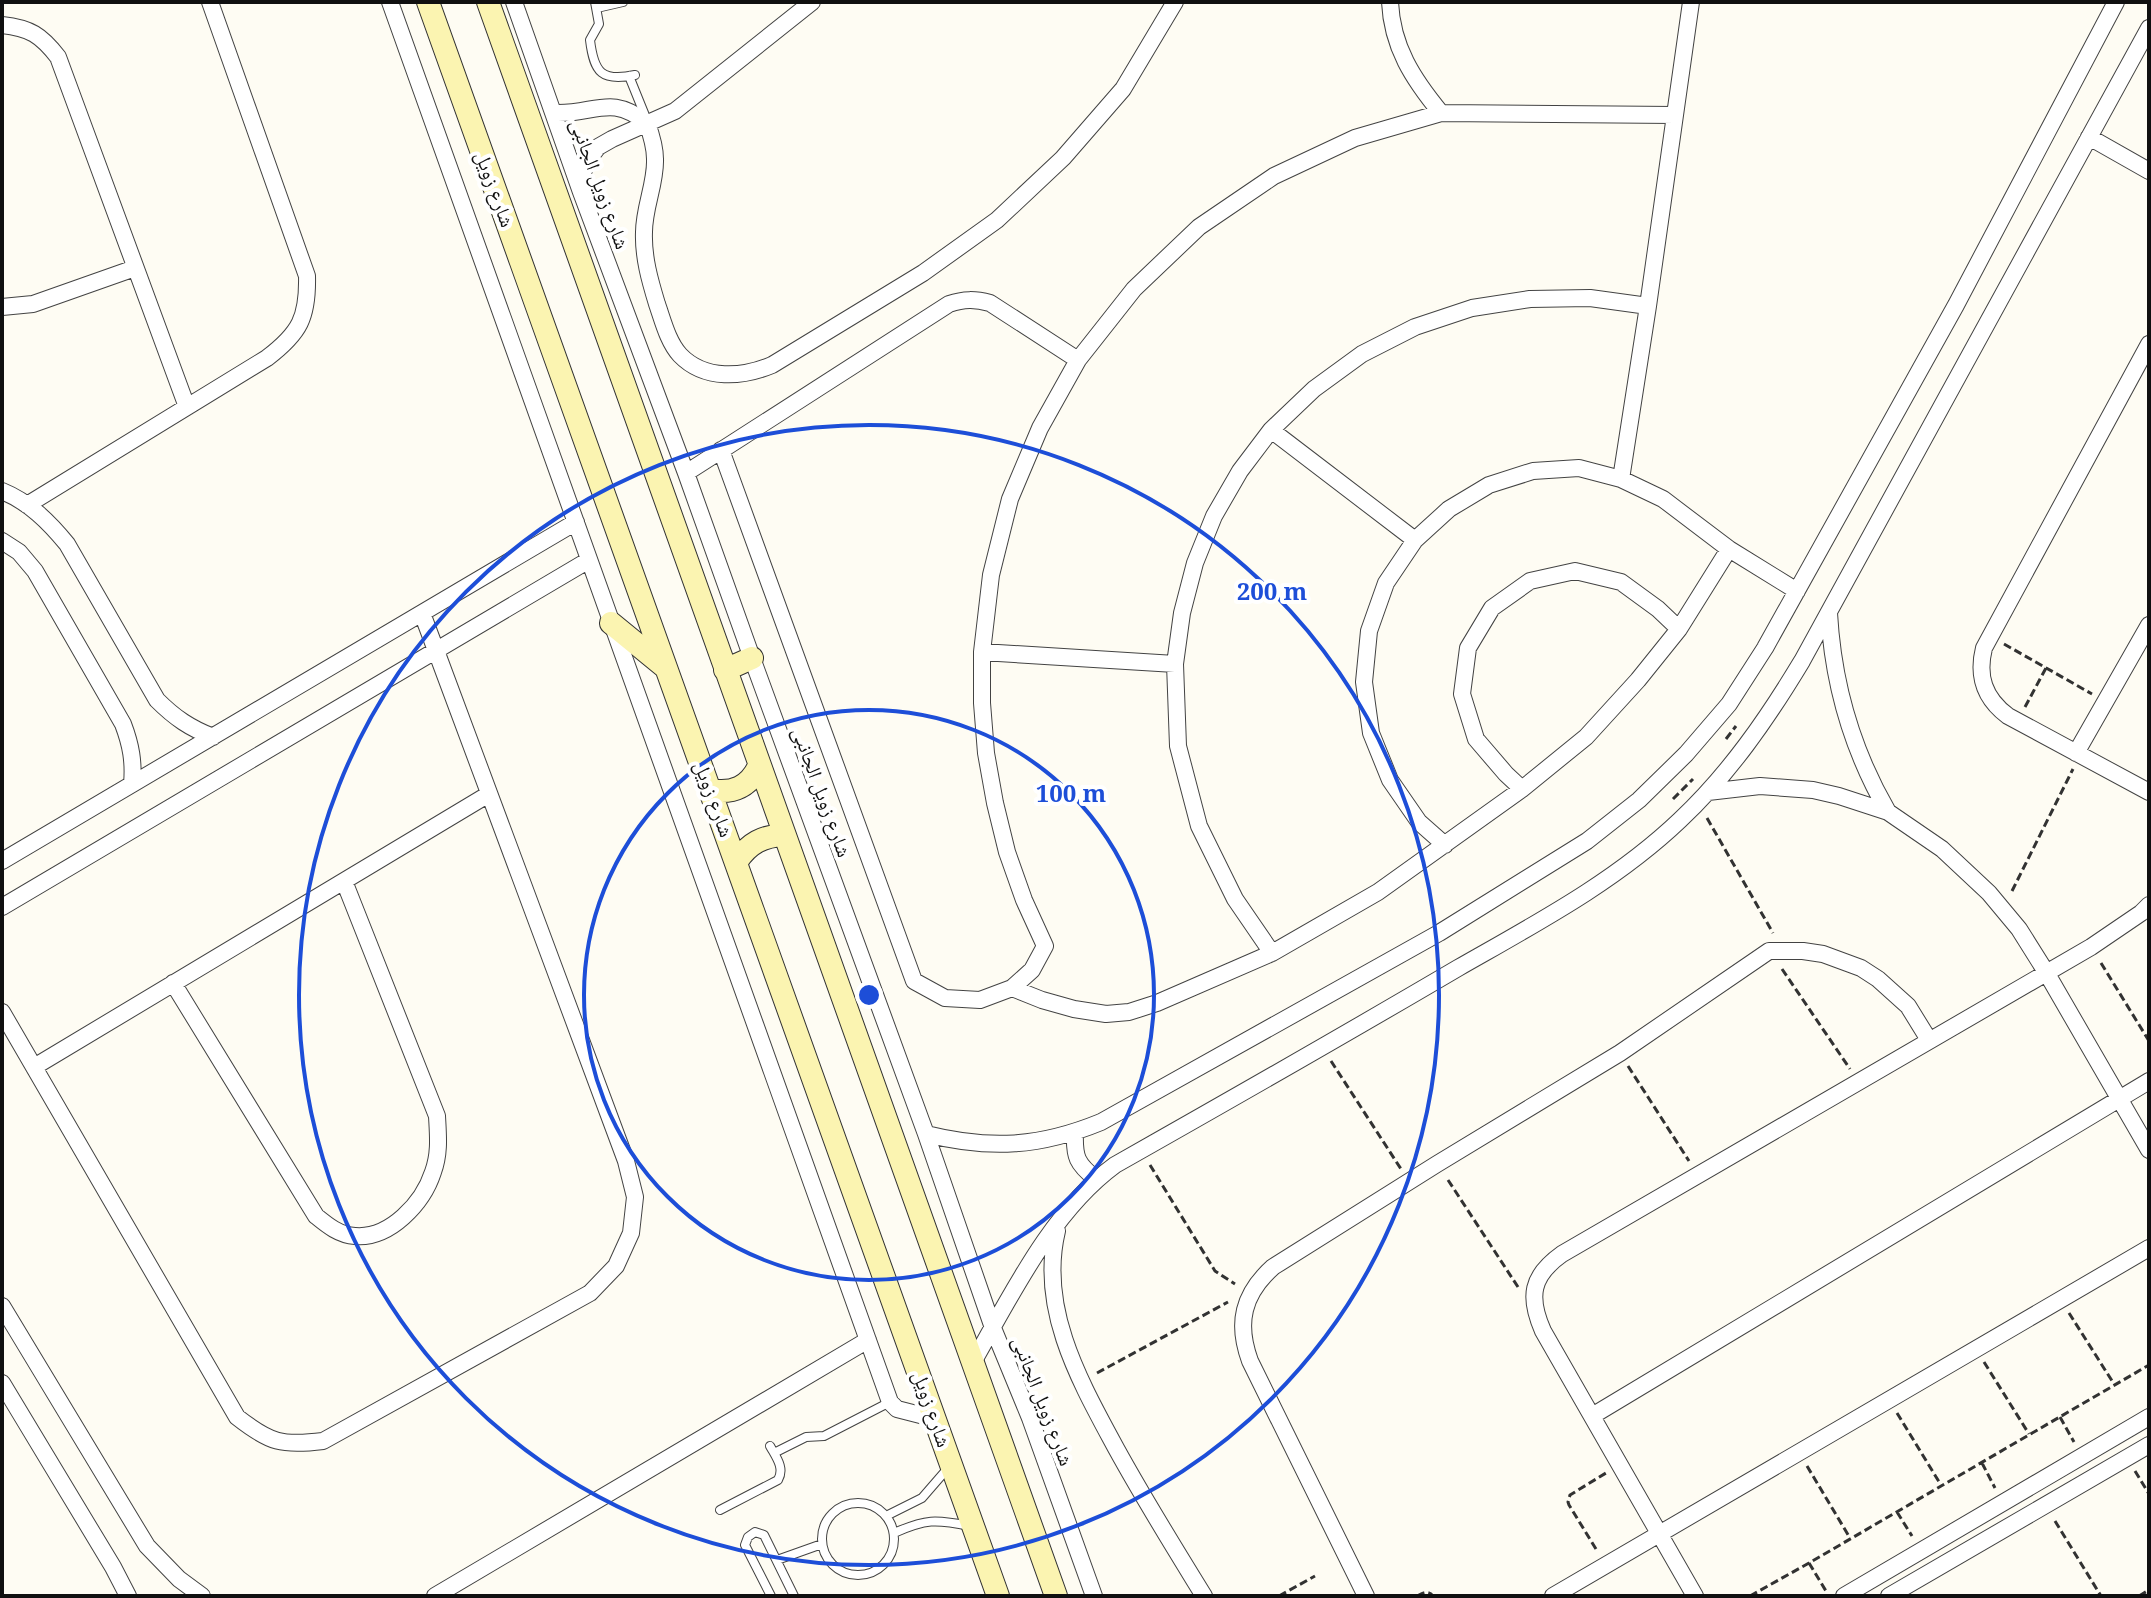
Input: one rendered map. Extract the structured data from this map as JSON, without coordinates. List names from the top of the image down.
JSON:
{
  "streets": {
    "main road": ["شارع زويل"],
    "street": ["شارع زويل الجانبى"]
  },
  "rings": ["200 m", "100 m"]
}
